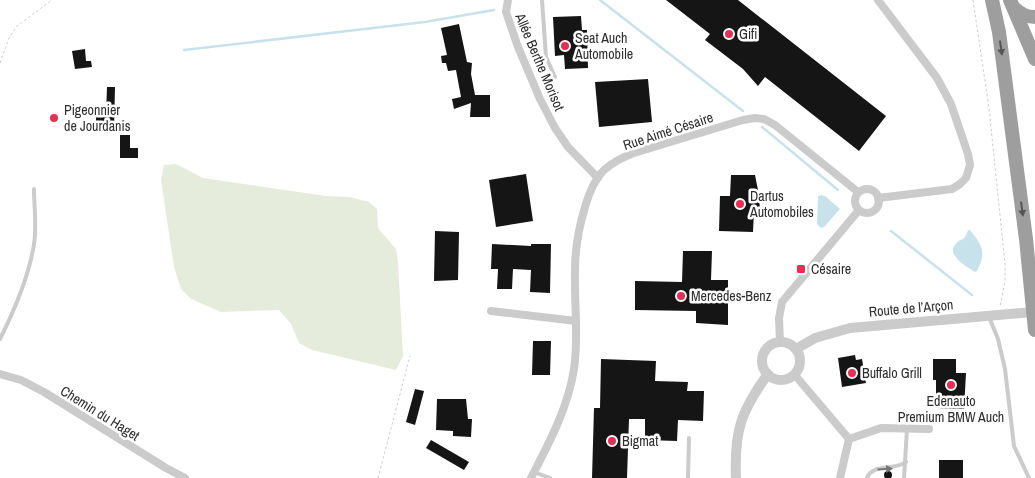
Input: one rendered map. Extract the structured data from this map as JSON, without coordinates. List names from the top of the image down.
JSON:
{
  "streets": {
    "street": [
      "Allée Berthe Morisot",
      "Rue Aimé Césaire",
      "Route de l’Arçon",
      "Chemin du Haget"
    ]
  },
  "crossings": [
    ["Allée Berthe Morisot", "Rue Aimé Césaire"]
  ],
  "places": {
    "other": [
      "Gifi",
      "Seat Auch Automobile",
      "Pigeonnier de Jourdanis",
      "Dartus Automobiles",
      "Mercedes-Benz",
      "Buffalo Grill",
      "Edenauto Premium BMW Auch",
      "Bigmat"
    ],
    "transit": ["Césaire"]
  }
}
